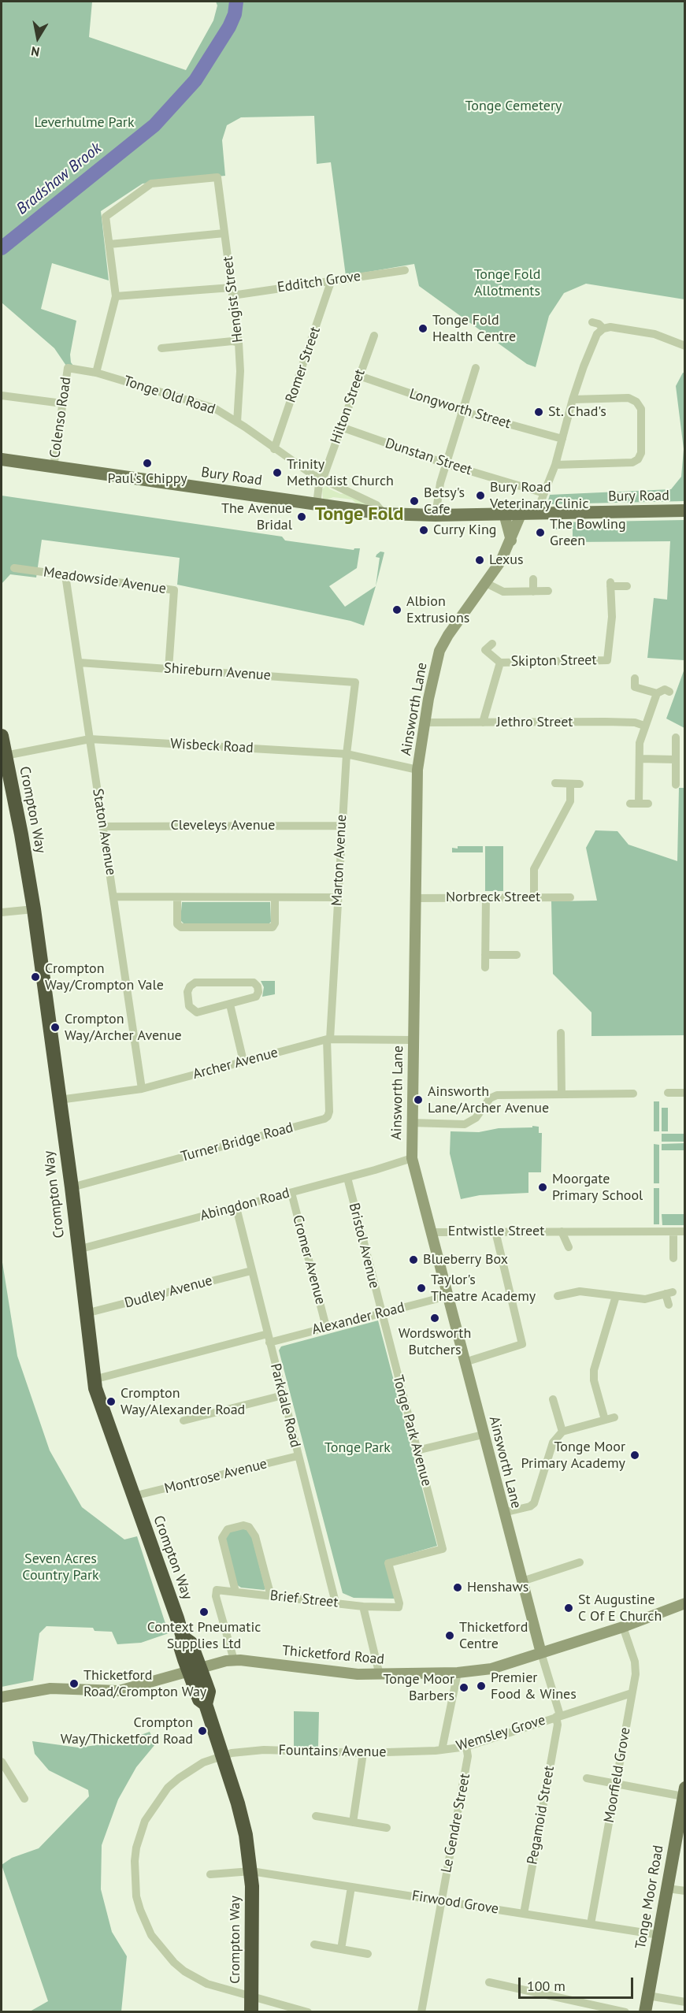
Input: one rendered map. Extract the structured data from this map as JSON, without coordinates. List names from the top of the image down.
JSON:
{
  "streets": {
    "highway": ["Crompton Way"],
    "main road": [
      "Bury Road",
      "Ainsworth Lane",
      "Thicketford Road",
      "Tonge Moor Road"
    ],
    "street": [
      "Edditch Grove",
      "Hengist Street",
      "Romer Street",
      "Tonge Old Road",
      "Hilton Street",
      "Longworth Street",
      "Colenso Road",
      "Dunstan Street",
      "Meadowside Avenue",
      "Skipton Street",
      "Shireburn Avenue",
      "Jethro Street",
      "Wisbeck Road",
      "Cleveleys Avenue",
      "Staton Avenue",
      "Marton Avenue",
      "Norbreck Street",
      "Archer Avenue",
      "Turner Bridge Road",
      "Abingdon Road",
      "Entwistle Street",
      "Bristol Avenue",
      "Cromer Avenue",
      "Dudley Avenue",
      "Alexander Road",
      "Parkdale Road",
      "Tonge Park Avenue",
      "Montrose Avenue",
      "Brief Street",
      "Wemsley Grove",
      "Fountains Avenue",
      "Moorfield Grove",
      "Pegamoid Street",
      "Le Gendre Street",
      "Firwood Grove"
    ]
  },
  "crossings": [
    ["Edditch Grove", "Hengist Street"],
    ["Edditch Grove", "Romer Street"],
    ["Hengist Street", "Tonge Old Road"],
    ["Romer Street", "Tonge Old Road"],
    ["Tonge Old Road", "Hilton Street"],
    ["Tonge Old Road", "Colenso Road"],
    ["Tonge Old Road", "Bury Road"],
    ["Hilton Street", "Longworth Street"],
    ["Hilton Street", "Dunstan Street"],
    ["Hilton Street", "Bury Road"],
    ["Colenso Road", "Bury Road"],
    ["Bury Road", "Ainsworth Lane"],
    ["Meadowside Avenue", "Shireburn Avenue"],
    ["Meadowside Avenue", "Staton Avenue"],
    ["Shireburn Avenue", "Staton Avenue"],
    ["Shireburn Avenue", "Marton Avenue"],
    ["Ainsworth Lane", "Jethro Street"],
    ["Ainsworth Lane", "Wisbeck Road"],
    ["Ainsworth Lane", "Norbreck Street"],
    ["Ainsworth Lane", "Archer Avenue"],
    ["Ainsworth Lane", "Abingdon Road"],
    ["Ainsworth Lane", "Entwistle Street"],
    ["Ainsworth Lane", "Alexander Road"],
    ["Ainsworth Lane", "Thicketford Road"],
    ["Ainsworth Lane", "Pegamoid Street"],
    ["Wisbeck Road", "Crompton Way"],
    ["Wisbeck Road", "Staton Avenue"],
    ["Wisbeck Road", "Marton Avenue"],
    ["Crompton Way", "Archer Avenue"],
    ["Crompton Way", "Turner Bridge Road"],
    ["Crompton Way", "Abingdon Road"],
    ["Crompton Way", "Dudley Avenue"],
    ["Crompton Way", "Alexander Road"],
    ["Crompton Way", "Montrose Avenue"],
    ["Crompton Way", "Thicketford Road"],
    ["Crompton Way", "Fountains Avenue"],
    ["Crompton Way", "Firwood Grove"],
    ["Cleveleys Avenue", "Staton Avenue"],
    ["Cleveleys Avenue", "Marton Avenue"],
    ["Staton Avenue", "Archer Avenue"],
    ["Marton Avenue", "Archer Avenue"],
    ["Marton Avenue", "Turner Bridge Road"],
    ["Archer Avenue", "Turner Bridge Road"],
    ["Abingdon Road", "Bristol Avenue"],
    ["Abingdon Road", "Cromer Avenue"],
    ["Abingdon Road", "Parkdale Road"],
    ["Bristol Avenue", "Alexander Road"],
    ["Bristol Avenue", "Tonge Park Avenue"],
    ["Cromer Avenue", "Alexander Road"],
    ["Dudley Avenue", "Parkdale Road"],
    ["Alexander Road", "Parkdale Road"],
    ["Alexander Road", "Tonge Park Avenue"],
    ["Parkdale Road", "Montrose Avenue"],
    ["Parkdale Road", "Brief Street"],
    ["Tonge Park Avenue", "Brief Street"],
    ["Brief Street", "Thicketford Road"],
    ["Thicketford Road", "Moorfield Grove"],
    ["Thicketford Road", "Pegamoid Street"],
    ["Wemsley Grove", "Fountains Avenue"],
    ["Wemsley Grove", "Moorfield Grove"],
    ["Wemsley Grove", "Pegamoid Street"],
    ["Wemsley Grove", "Le Gendre Street"],
    ["Moorfield Grove", "Firwood Grove"],
    ["Pegamoid Street", "Firwood Grove"],
    ["Le Gendre Street", "Firwood Grove"],
    ["Tonge Moor Road", "Firwood Grove"]
  ],
  "districts": ["Tonge Fold"],
  "water": ["Bradshaw Brook"],
  "parks": [
    "Tonge Cemetery",
    "Leverhulme Park",
    "Tonge Fold Allotments",
    "Tonge Park",
    "Seven Acres Country Park"
  ],
  "places": [
    "Tonge Fold Health Centre",
    "St. Chad's",
    "Paul's Chippy",
    "Trinity Methodist Church",
    "Bury Road Veterinary Clinic",
    "Betsy's Cafe",
    "The Avenue Bridal",
    "Curry King",
    "The Bowling Green",
    "Lexus",
    "Albion Extrusions",
    "Crompton Way/Crompton Vale",
    "Crompton Way/Archer Avenue",
    "Ainsworth Lane/Archer Avenue",
    "Moorgate Primary School",
    "Blueberry Box",
    "Taylor's Theatre Academy",
    "Wordsworth Butchers",
    "Crompton Way/Alexander Road",
    "Tonge Moor Primary Academy",
    "Henshaws",
    "St Augustine C Of E Church",
    "Context Pneumatic Supplies Ltd",
    "Thicketford Centre",
    "Thicketford Road/Crompton Way",
    "Premier Food & Wines",
    "Tonge Moor Barbers",
    "Crompton Way/Thicketford Road"
  ],
  "scale_bar": "100 m",
  "north": "bottom"
}
